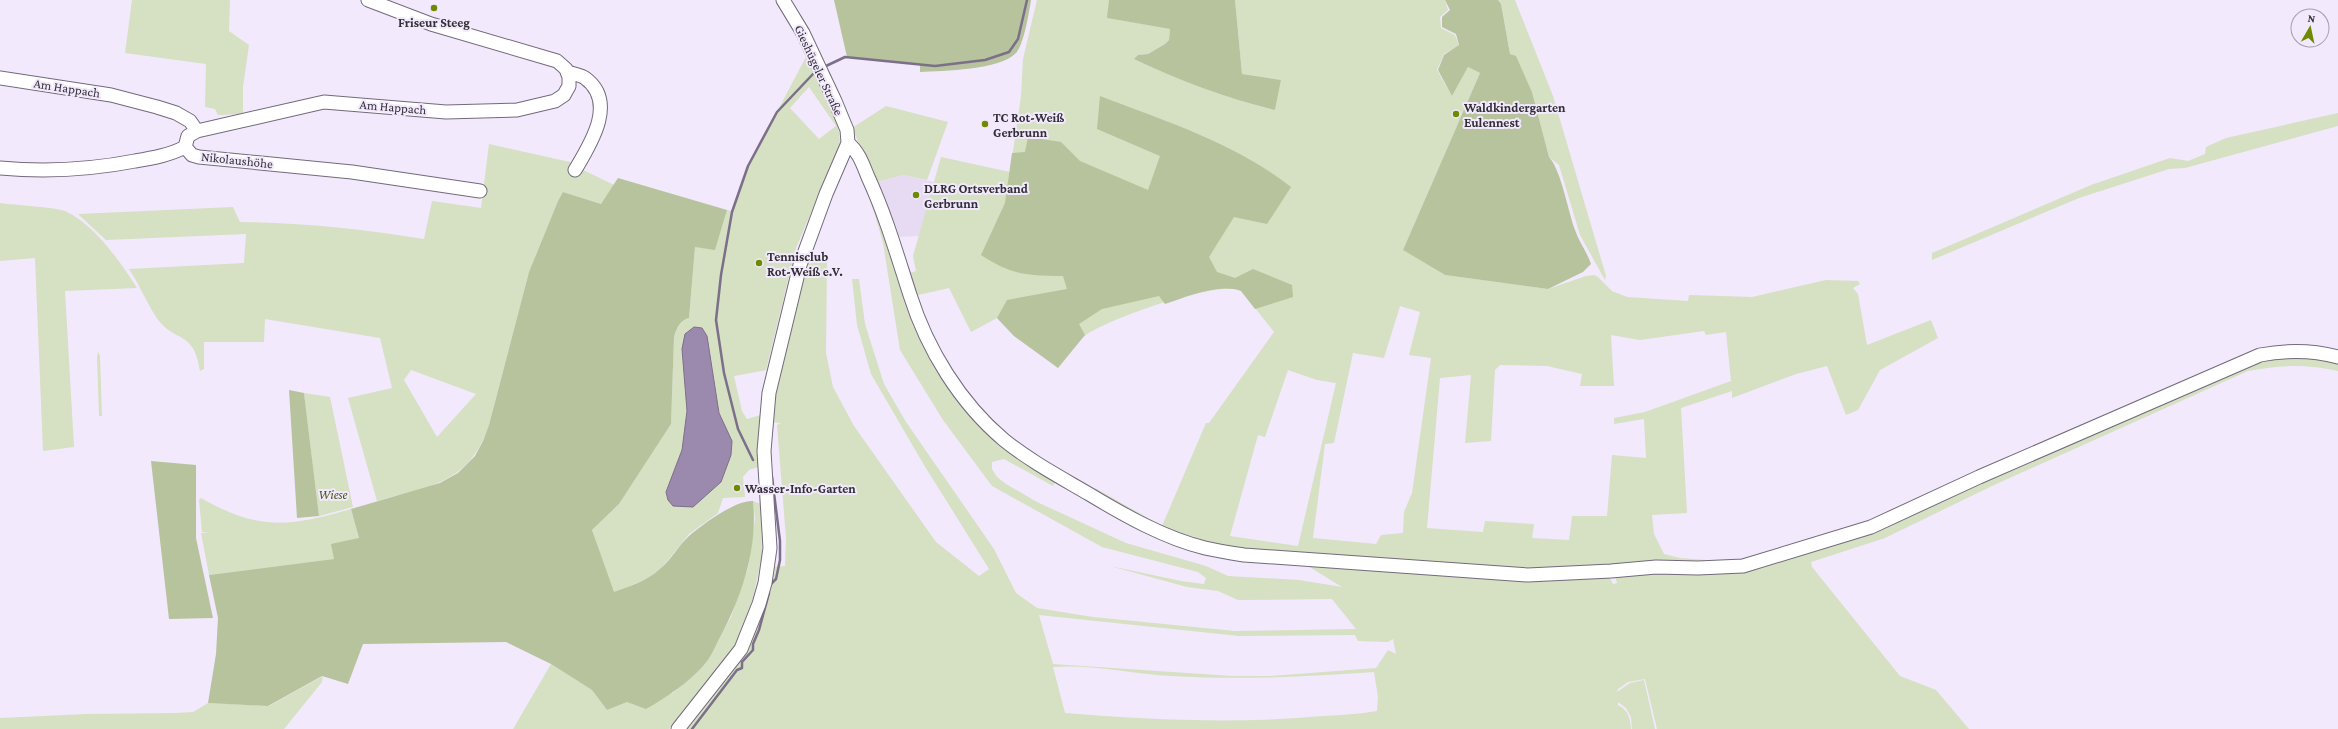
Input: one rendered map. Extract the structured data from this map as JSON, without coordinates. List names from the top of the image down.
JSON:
{
  "streets": {
    "street": ["Gieshügeler Straße", "Am Happach", "Nikolaushöhe"]
  },
  "parks": ["Wiese"],
  "places": [
    "Friseur Steeg",
    "Waldkindergarten Eulennest",
    "TC Rot-Weiß Gerbrunn",
    "DLRG Ortsverband Gerbrunn",
    "Tennisclub Rot-Weiß e.V.",
    "Wasser-Info-Garten"
  ],
  "north": "top"
}
